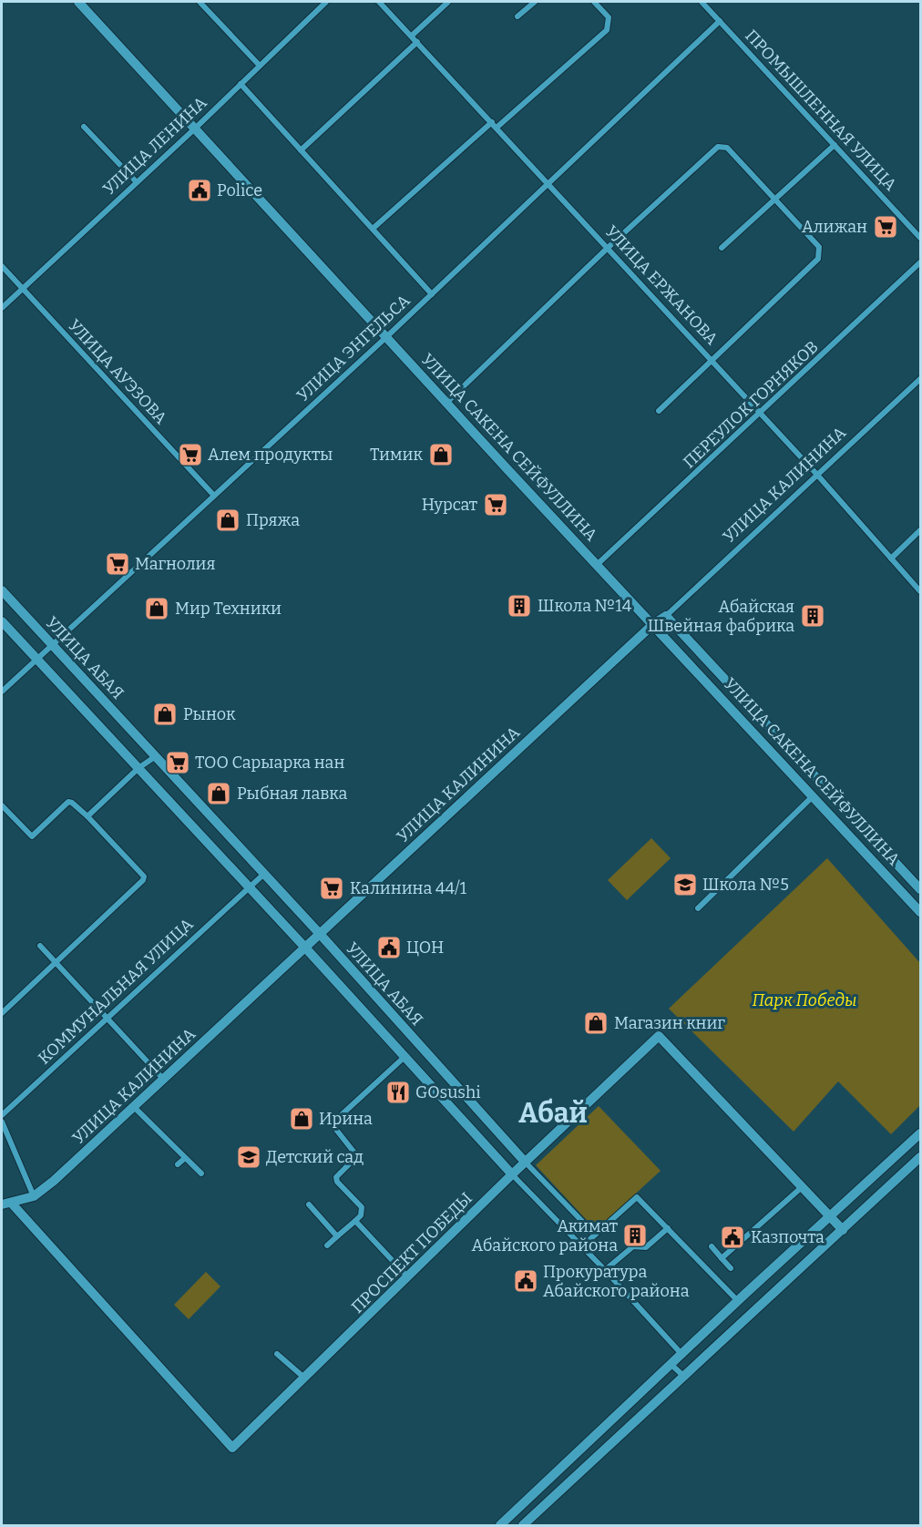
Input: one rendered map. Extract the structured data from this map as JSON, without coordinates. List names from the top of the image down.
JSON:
{
  "streets": {
    "street": [
      "ПРОМЫШЛЕННАЯ УЛИЦА",
      "УЛИЦА ЛЕНИНА",
      "УЛИЦА ЕРЖАНОВА",
      "УЛИЦА ЭНГЕЛЬСА",
      "УЛИЦА АУЭЗОВА",
      "ПЕРЕУЛОК ГОРНЯКОВ",
      "УЛИЦА САКЕНА СЕЙФУЛЛИНА",
      "УЛИЦА КАЛИНИНА",
      "УЛИЦА АБАЯ",
      "КОММУНАЛЬНАЯ УЛИЦА",
      "ПРОСПЕКТ ПОБЕДЫ"
    ]
  },
  "crossings": [
    ["ПРОМЫШЛЕННАЯ УЛИЦА", "УЛИЦА ЭНГЕЛЬСА"],
    ["УЛИЦА ЛЕНИНА", "УЛИЦА АУЭЗОВА"],
    ["УЛИЦА ЛЕНИНА", "УЛИЦА САКЕНА СЕЙФУЛЛИНА"],
    ["УЛИЦА ЕРЖАНОВА", "УЛИЦА ЭНГЕЛЬСА"],
    ["УЛИЦА ЕРЖАНОВА", "ПЕРЕУЛОК ГОРНЯКОВ"],
    ["УЛИЦА ЕРЖАНОВА", "УЛИЦА КАЛИНИНА"],
    ["УЛИЦА ЭНГЕЛЬСА", "УЛИЦА АУЭЗОВА"],
    ["УЛИЦА ЭНГЕЛЬСА", "УЛИЦА САКЕНА СЕЙФУЛЛИНА"],
    ["УЛИЦА ЭНГЕЛЬСА", "УЛИЦА АБАЯ"],
    ["ПЕРЕУЛОК ГОРНЯКОВ", "УЛИЦА САКЕНА СЕЙФУЛЛИНА"],
    ["УЛИЦА САКЕНА СЕЙФУЛЛИНА", "УЛИЦА КАЛИНИНА"],
    ["УЛИЦА КАЛИНИНА", "УЛИЦА АБАЯ"],
    ["УЛИЦА КАЛИНИНА", "ПРОСПЕКТ ПОБЕДЫ"],
    ["УЛИЦА АБАЯ", "КОММУНАЛЬНАЯ УЛИЦА"]
  ],
  "districts": ["Абай"],
  "parks": ["Парк Победы"],
  "places": {
    "public building": [
      "Police",
      "ЦОН",
      "Казпочта",
      "Прокуратура Абайского района"
    ],
    "supermarket": [
      "Алижан",
      "Алем продукты",
      "Нурсат",
      "Магнолия",
      "ТОО Сарыарка нан",
      "Калинина 44/1"
    ],
    "shop": [
      "Тимик",
      "Пряжа",
      "Мир Техники",
      "Рынок",
      "Рыбная лавка",
      "Магазин книг",
      "Ирина"
    ],
    "building": ["Школа №14", "Абайская Швейная фабрика", "Акимат Абайского района"],
    "school or university": ["Школа №5", "Детский сад"],
    "restaurant": ["GOsushi"]
  }
}
